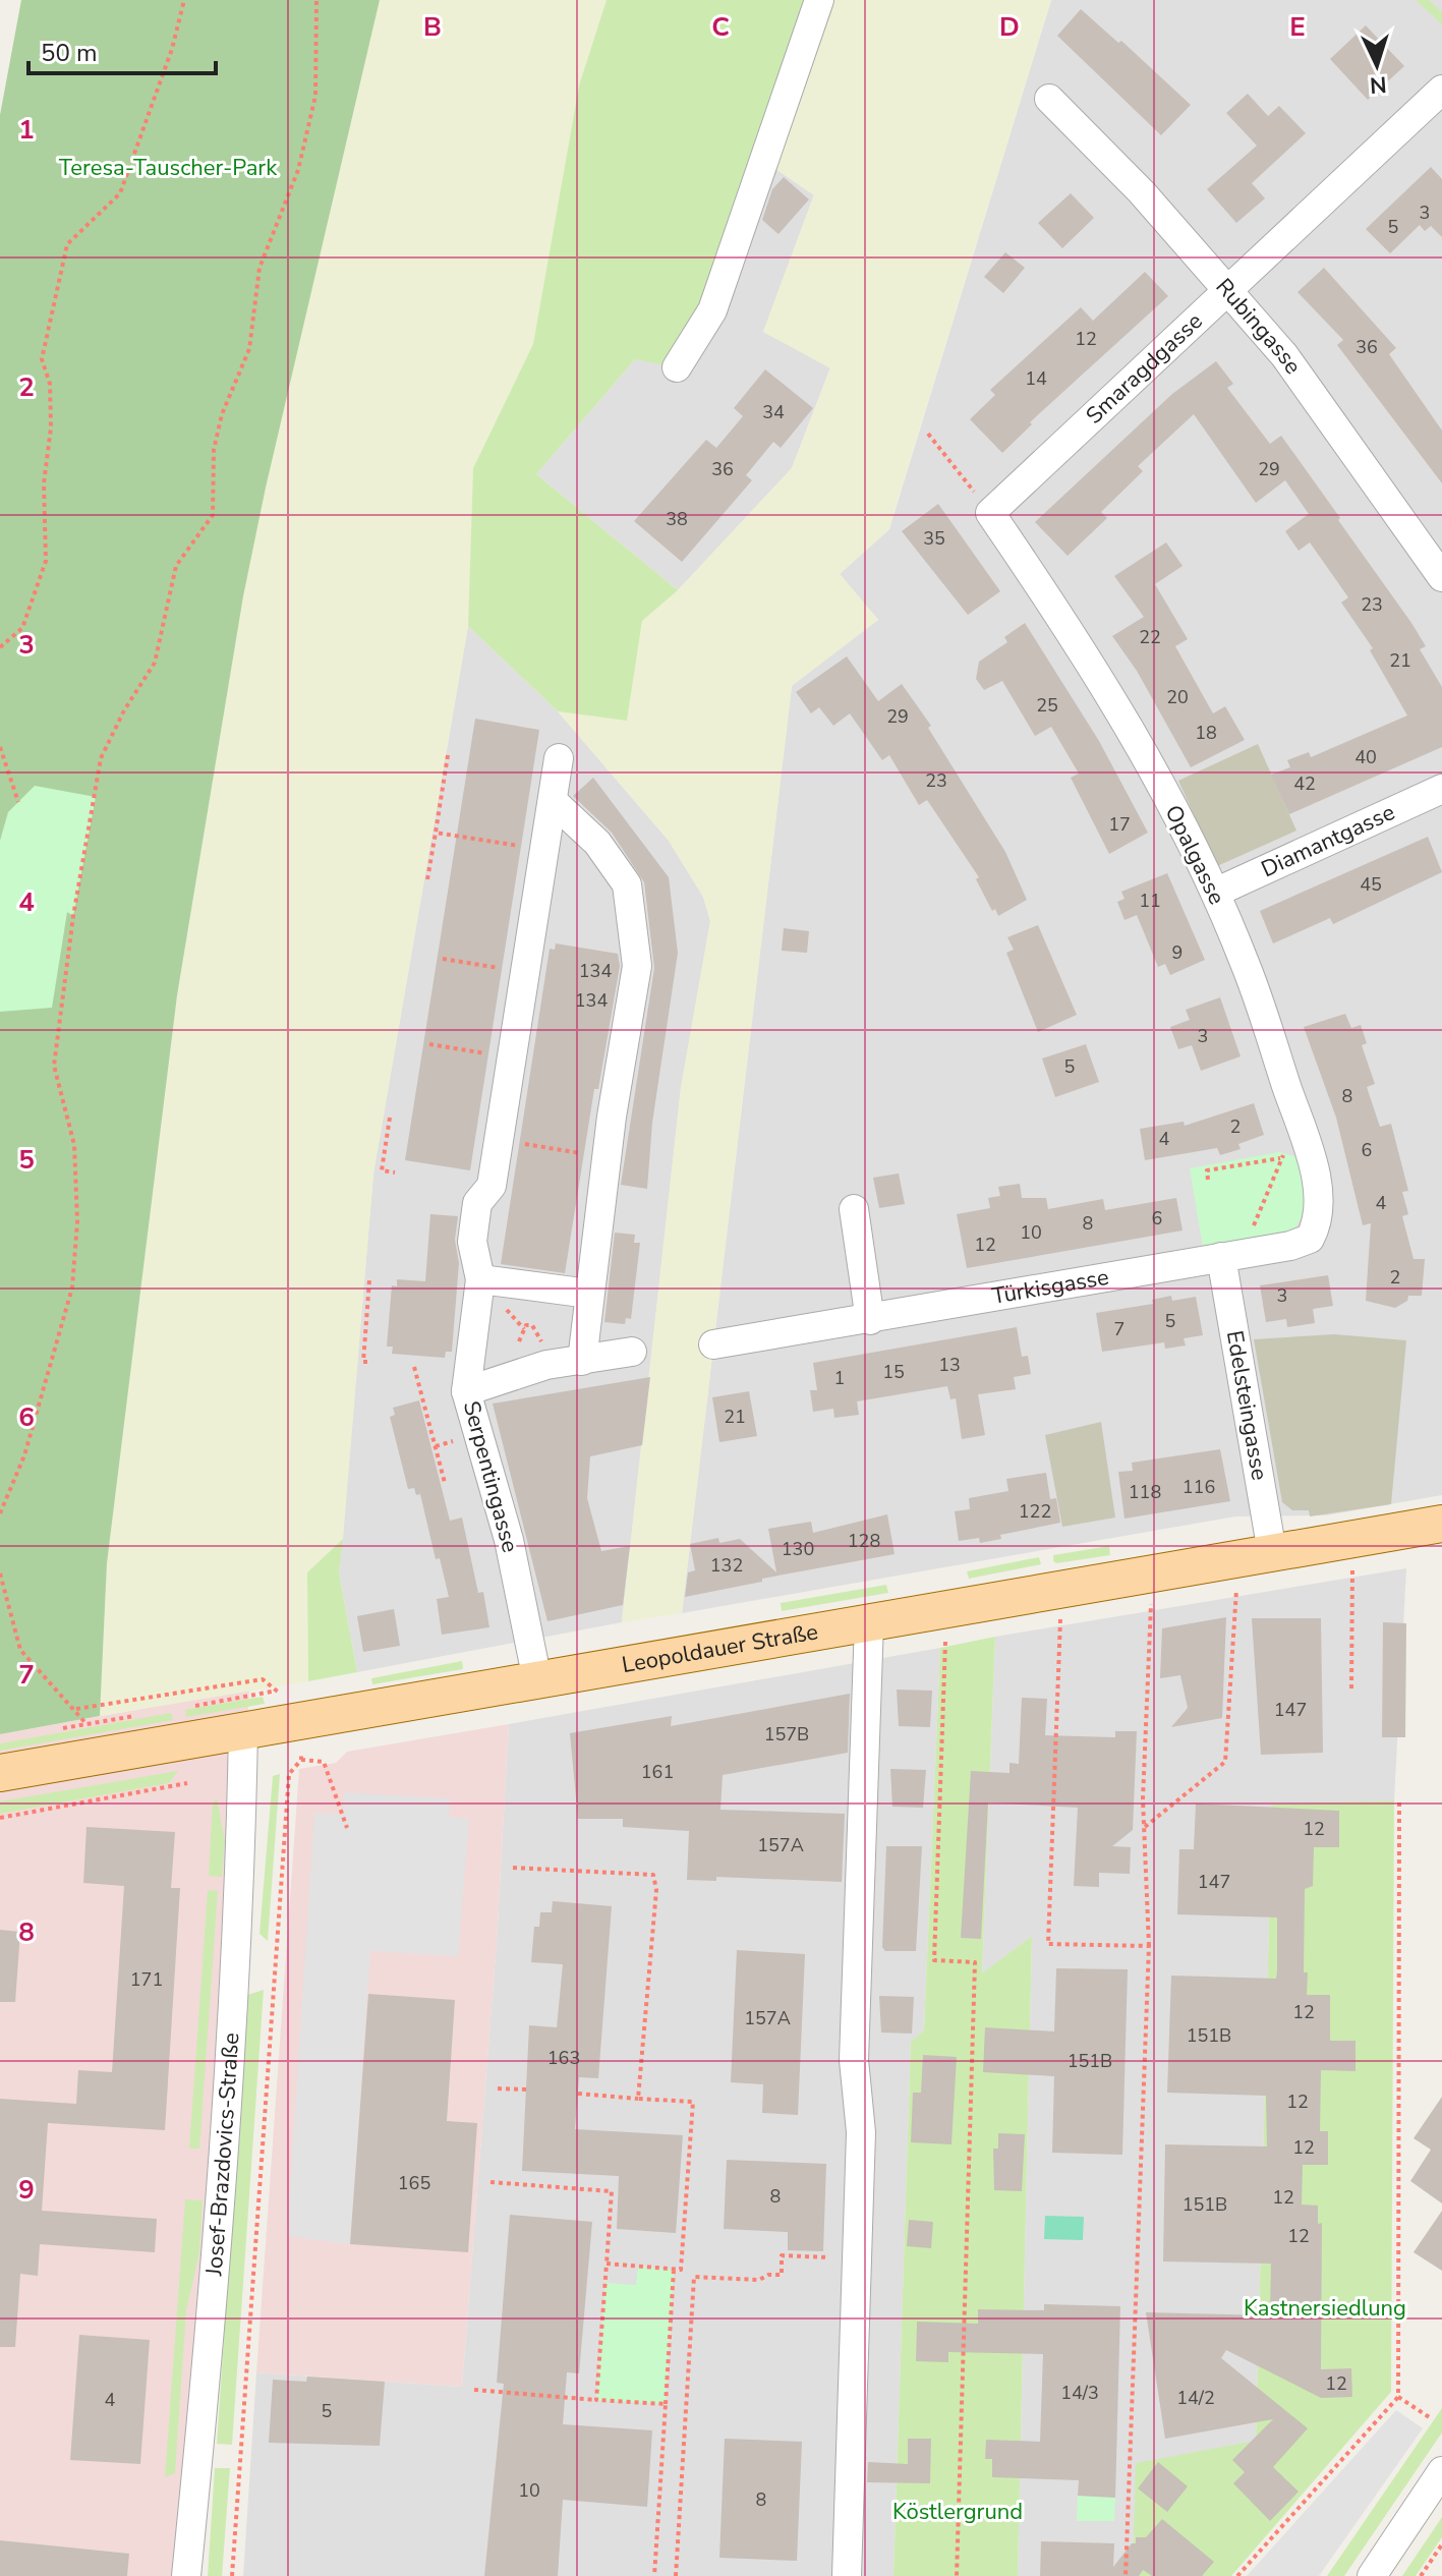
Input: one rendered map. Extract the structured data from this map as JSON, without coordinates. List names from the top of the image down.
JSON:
{
  "streets": {
    "main road": ["Leopoldauer Straße"],
    "street": [
      "Rubingasse",
      "Smaragdgasse",
      "Diamantgasse",
      "Opalgasse",
      "Türkisgasse",
      "Edelsteingasse",
      "Serpentingasse",
      "Josef-Brazdovics-Straße"
    ]
  },
  "crossings": [
    ["Rubingasse", "Smaragdgasse"],
    ["Smaragdgasse", "Opalgasse"],
    ["Diamantgasse", "Opalgasse"],
    ["Opalgasse", "Türkisgasse"],
    ["Opalgasse", "Edelsteingasse"],
    ["Türkisgasse", "Edelsteingasse"],
    ["Edelsteingasse", "Leopoldauer Straße"],
    ["Serpentingasse", "Leopoldauer Straße"],
    ["Leopoldauer Straße", "Josef-Brazdovics-Straße"]
  ],
  "parks": ["Teresa-Tauscher-Park", "Kastnersiedlung", "Köstlergrund"],
  "house_numbers": [
    "3",
    "5",
    "12",
    "36",
    "14",
    "34",
    "36",
    "29",
    "38",
    "35",
    "23",
    "22",
    "21",
    "20",
    "25",
    "29",
    "18",
    "40",
    "23",
    "42",
    "17",
    "45",
    "11",
    "9",
    "134",
    "134",
    "3",
    "5",
    "8",
    "2",
    "4",
    "6",
    "4",
    "6",
    "8",
    "10",
    "12",
    "2",
    "3",
    "5",
    "7",
    "13",
    "15",
    "1",
    "21",
    "116",
    "118",
    "122",
    "128",
    "130",
    "132",
    "147",
    "157B",
    "161",
    "12",
    "157A",
    "147",
    "171",
    "12",
    "157A",
    "151B",
    "163",
    "151B",
    "12",
    "12",
    "165",
    "8",
    "12",
    "151B",
    "12",
    "12",
    "14/3",
    "14/2",
    "4",
    "5",
    "10",
    "8"
  ],
  "scale_bar": "50 m",
  "north": "bottom",
  "grid": {
    "columns": [
      "B",
      "C",
      "D",
      "E"
    ],
    "rows": [
      "1",
      "2",
      "3",
      "4",
      "5",
      "6",
      "7",
      "8",
      "9"
    ]
  }
}
